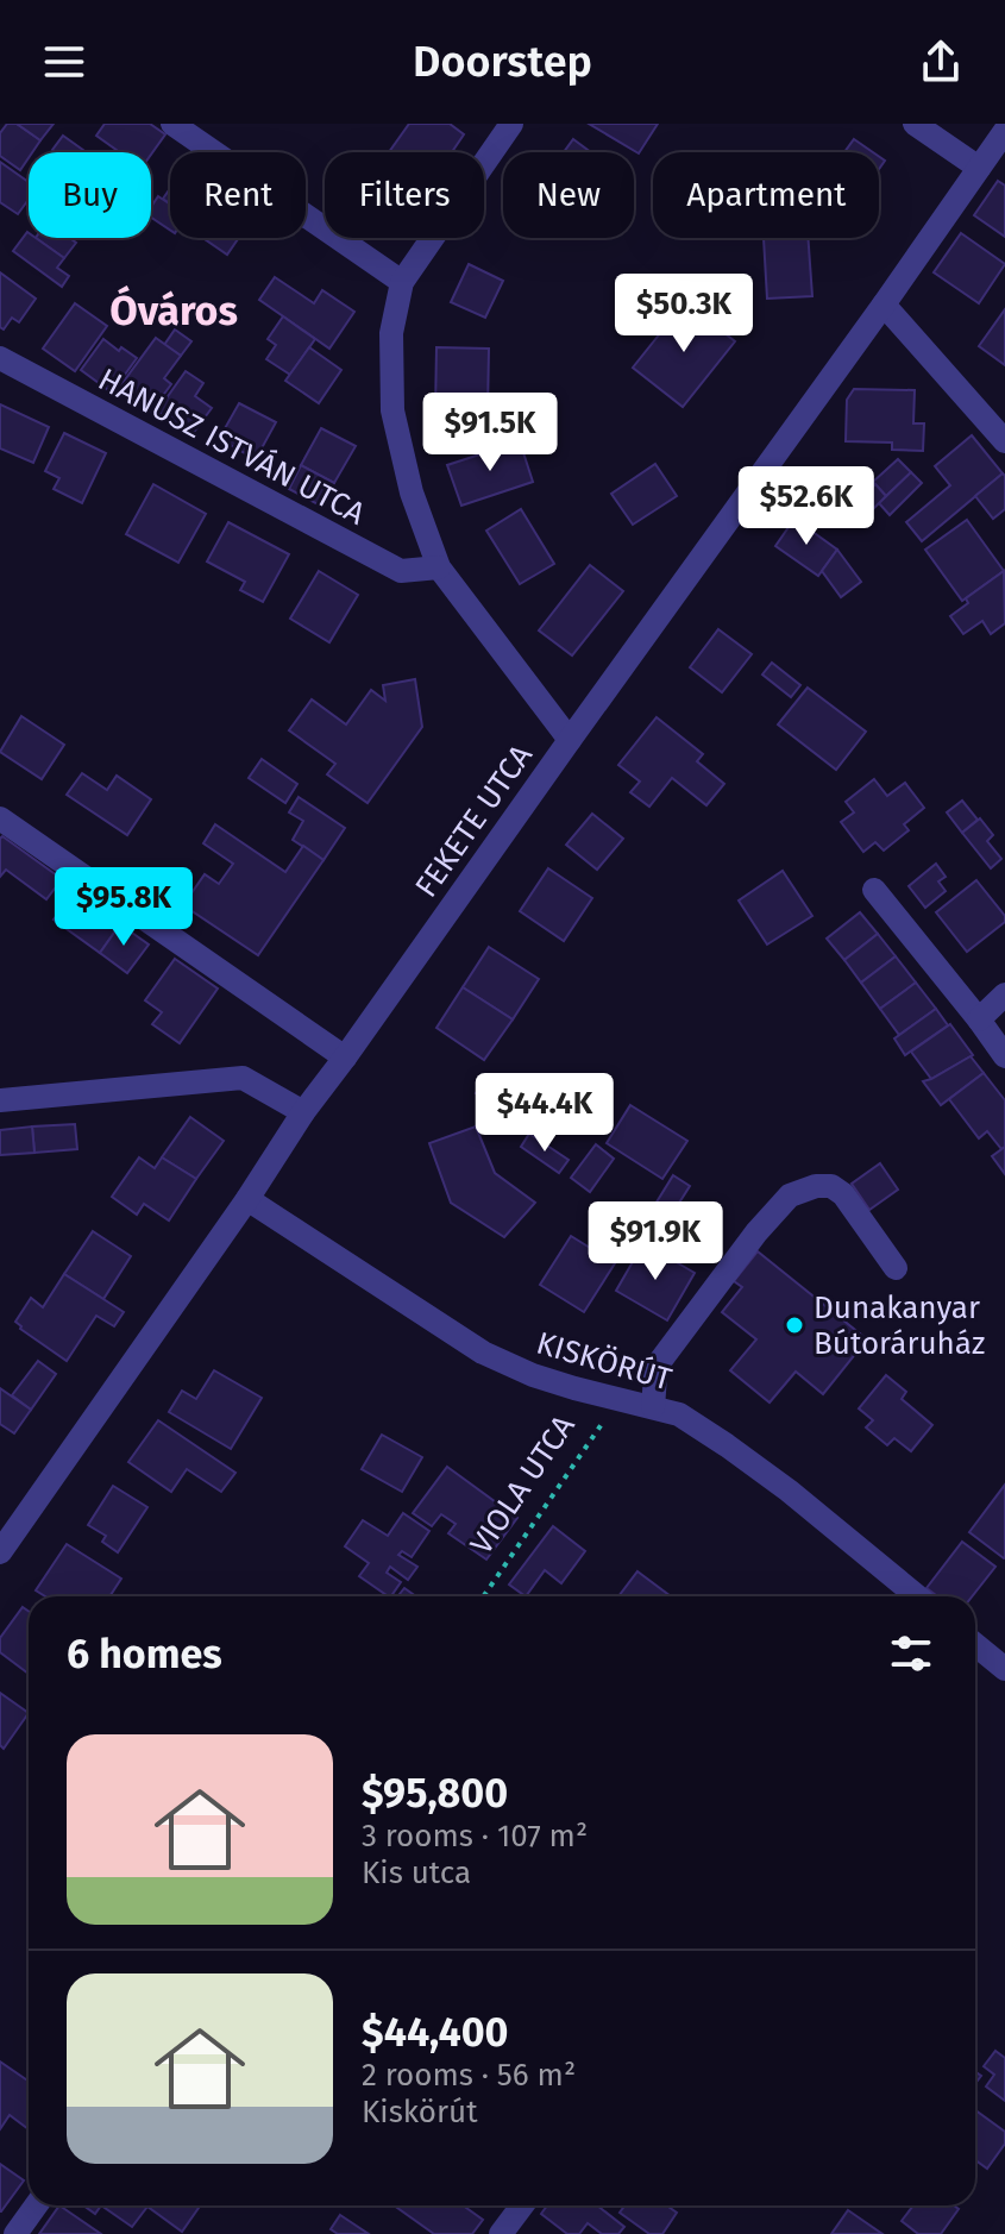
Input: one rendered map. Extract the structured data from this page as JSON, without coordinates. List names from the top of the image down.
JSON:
{
  "streets": {
    "street": ["HANUSZ ISTVÁN UTCA", "FEKETE UTCA", "KISKÖRÚT"],
    "path": ["VIOLA UTCA"]
  },
  "crossings": [
    ["FEKETE UTCA", "KISKÖRÚT"],
    ["KISKÖRÚT", "VIOLA UTCA"]
  ],
  "districts": ["Óváros"],
  "places": ["Dunakanyar Bútoráruház"],
  "page": {
    "header": "Doorstep",
    "chip": [
      "Buy",
      "Rent",
      "Filters",
      "New",
      "Apartment"
    ],
    "price": [
      "$50.3K",
      "$91.5K",
      "$52.6K",
      "$95.8K",
      "$44.4K",
      "$91.9K"
    ],
    "heading": "6 homes",
    "list": [
      {
        "name": "$95,800",
        "note": "3 rooms · 107 m² · Kis utca"
      },
      {
        "name": "$44,400",
        "note": "2 rooms · 56 m² · Kiskörút"
      }
    ]
  }
}
